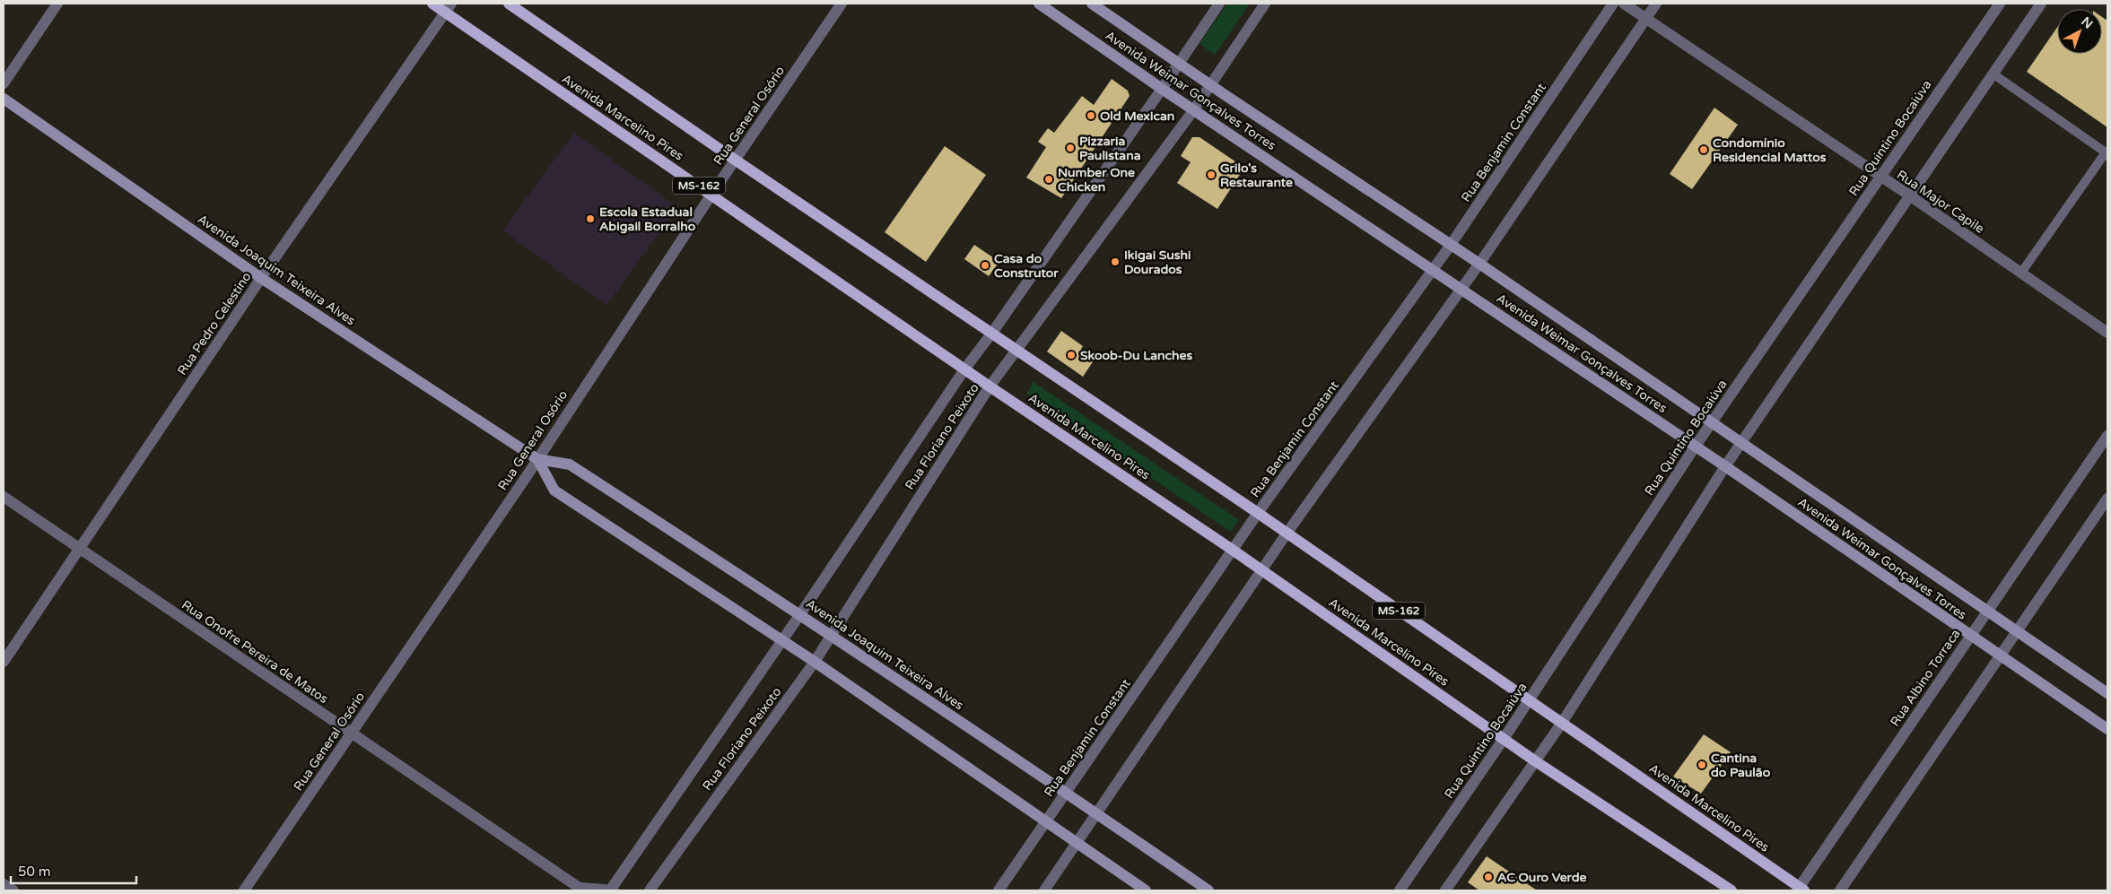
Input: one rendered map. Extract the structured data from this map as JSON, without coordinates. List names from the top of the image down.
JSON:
{
  "streets": {
    "main road": [
      "Avenida Weimar Gonçalves Torres",
      "Avenida Marcelino Pires",
      "MS-162",
      "Avenida Joaquim Teixeira Alves"
    ],
    "street": [
      "Rua General Osório",
      "Rua Quintino Bocaiúva",
      "Rua Benjamin Constant",
      "Rua Major Capile",
      "Rua Pedro Celestino",
      "Rua Floriano Peixoto",
      "Rua Onofre Pereira de Matos",
      "Rua Albino Torraca"
    ]
  },
  "crossings": [
    ["Avenida Weimar Gonçalves Torres", "Rua Quintino Bocaiúva"],
    ["Avenida Weimar Gonçalves Torres", "Rua Benjamin Constant"],
    ["Avenida Weimar Gonçalves Torres", "Rua Floriano Peixoto"],
    ["Avenida Weimar Gonçalves Torres", "Rua Albino Torraca"],
    ["Rua General Osório", "Avenida Marcelino Pires"],
    ["Rua General Osório", "Avenida Joaquim Teixeira Alves"],
    ["Rua General Osório", "Rua Onofre Pereira de Matos"],
    ["Avenida Marcelino Pires", "Rua Quintino Bocaiúva"],
    ["Avenida Marcelino Pires", "Rua Benjamin Constant"],
    ["Avenida Marcelino Pires", "Rua Pedro Celestino"],
    ["Avenida Marcelino Pires", "Rua Floriano Peixoto"],
    ["Avenida Marcelino Pires", "Rua Albino Torraca"],
    ["Rua Quintino Bocaiúva", "Rua Major Capile"],
    ["Rua Benjamin Constant", "Avenida Joaquim Teixeira Alves"],
    ["Avenida Joaquim Teixeira Alves", "Rua Pedro Celestino"],
    ["Avenida Joaquim Teixeira Alves", "Rua Floriano Peixoto"],
    ["Rua Pedro Celestino", "Rua Onofre Pereira de Matos"],
    ["Rua Floriano Peixoto", "Rua Onofre Pereira de Matos"]
  ],
  "places": [
    "Old Mexican",
    "Pizzaria Paulistana",
    "Condomínio Residencial Mattos",
    "Grilo's Restaurante",
    "Number One Chicken",
    "Escola Estadual Abigail Borralho",
    "Ikigai Sushi Dourados",
    "Casa do Construtor",
    "Skoob-Du Lanches",
    "Cantina do Paulão",
    "AC Ouro Verde"
  ],
  "scale_bar": "50 m",
  "north": "top right"
}
